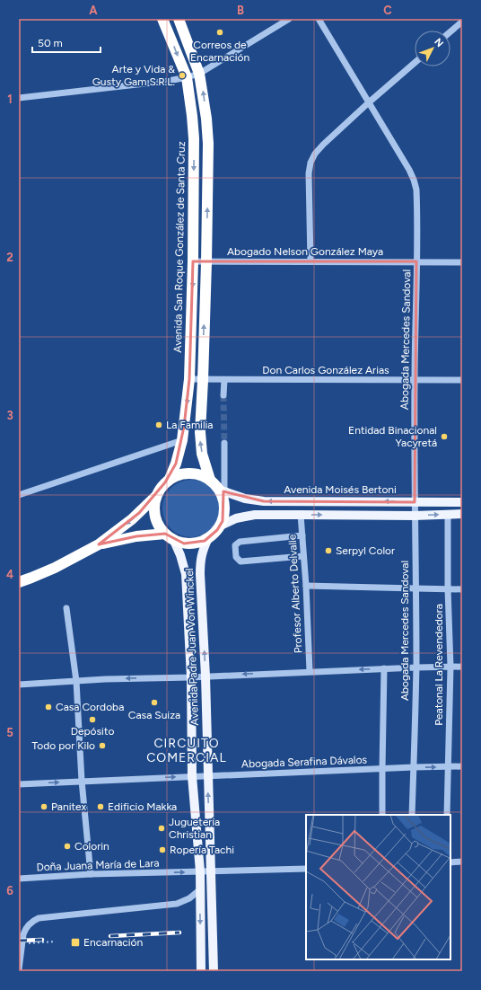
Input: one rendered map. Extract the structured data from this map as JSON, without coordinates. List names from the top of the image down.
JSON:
{
  "streets": {
    "highway": ["Avenida San Roque González de Santa Cruz"],
    "main road": ["Avenida Moisés Bertoni", "Avenida Padre Juan Von Winckel"],
    "street": [
      "Abogado Nelson González Maya",
      "Abogada Mercedes Sandoval",
      "Don Carlos González Arias",
      "Profesor Alberto Delvalle",
      "Peatonal La Revendedora",
      "Abogada Serafina Dávalos",
      "Doña Juana María de Lara"
    ]
  },
  "crossings": [
    ["Avenida San Roque González de Santa Cruz", "Abogado Nelson González Maya"],
    ["Avenida San Roque González de Santa Cruz", "Don Carlos González Arias"],
    ["Avenida San Roque González de Santa Cruz", "Avenida Moisés Bertoni"],
    ["Avenida San Roque González de Santa Cruz", "Avenida Padre Juan Von Winckel"],
    ["Abogado Nelson González Maya", "Abogada Mercedes Sandoval"],
    ["Abogada Mercedes Sandoval", "Don Carlos González Arias"],
    ["Abogada Mercedes Sandoval", "Avenida Moisés Bertoni"],
    ["Abogada Mercedes Sandoval", "Abogada Serafina Dávalos"],
    ["Avenida Moisés Bertoni", "Avenida Padre Juan Von Winckel"],
    ["Avenida Padre Juan Von Winckel", "Abogada Serafina Dávalos"],
    ["Avenida Padre Juan Von Winckel", "Doña Juana María de Lara"],
    ["Peatonal La Revendedora", "Abogada Serafina Dávalos"]
  ],
  "one_way": ["Abogada Serafina Dávalos"],
  "districts": ["CIRCUITO COMERCIAL"],
  "places": {
    "other": [
      "Correos de Encarnación",
      "Arte y Vida & Gusty Gam S.R.L.",
      "La Familia",
      "Entidad Binacional Yacyretá",
      "Serpyl Color",
      "Casa Suiza",
      "Casa Cordoba",
      "Depósito",
      "Todo por Kilo",
      "Panitex",
      "Edificio Makka",
      "Juguetería Christian",
      "Colorin",
      "Ropería Tachi"
    ],
    "transit": ["Encarnación"]
  },
  "scale_bar": "50 m",
  "north": "top right",
  "grid": {
    "columns": ["A", "B", "C"],
    "rows": [
      "1",
      "2",
      "3",
      "4",
      "5",
      "6"
    ]
  }
}
